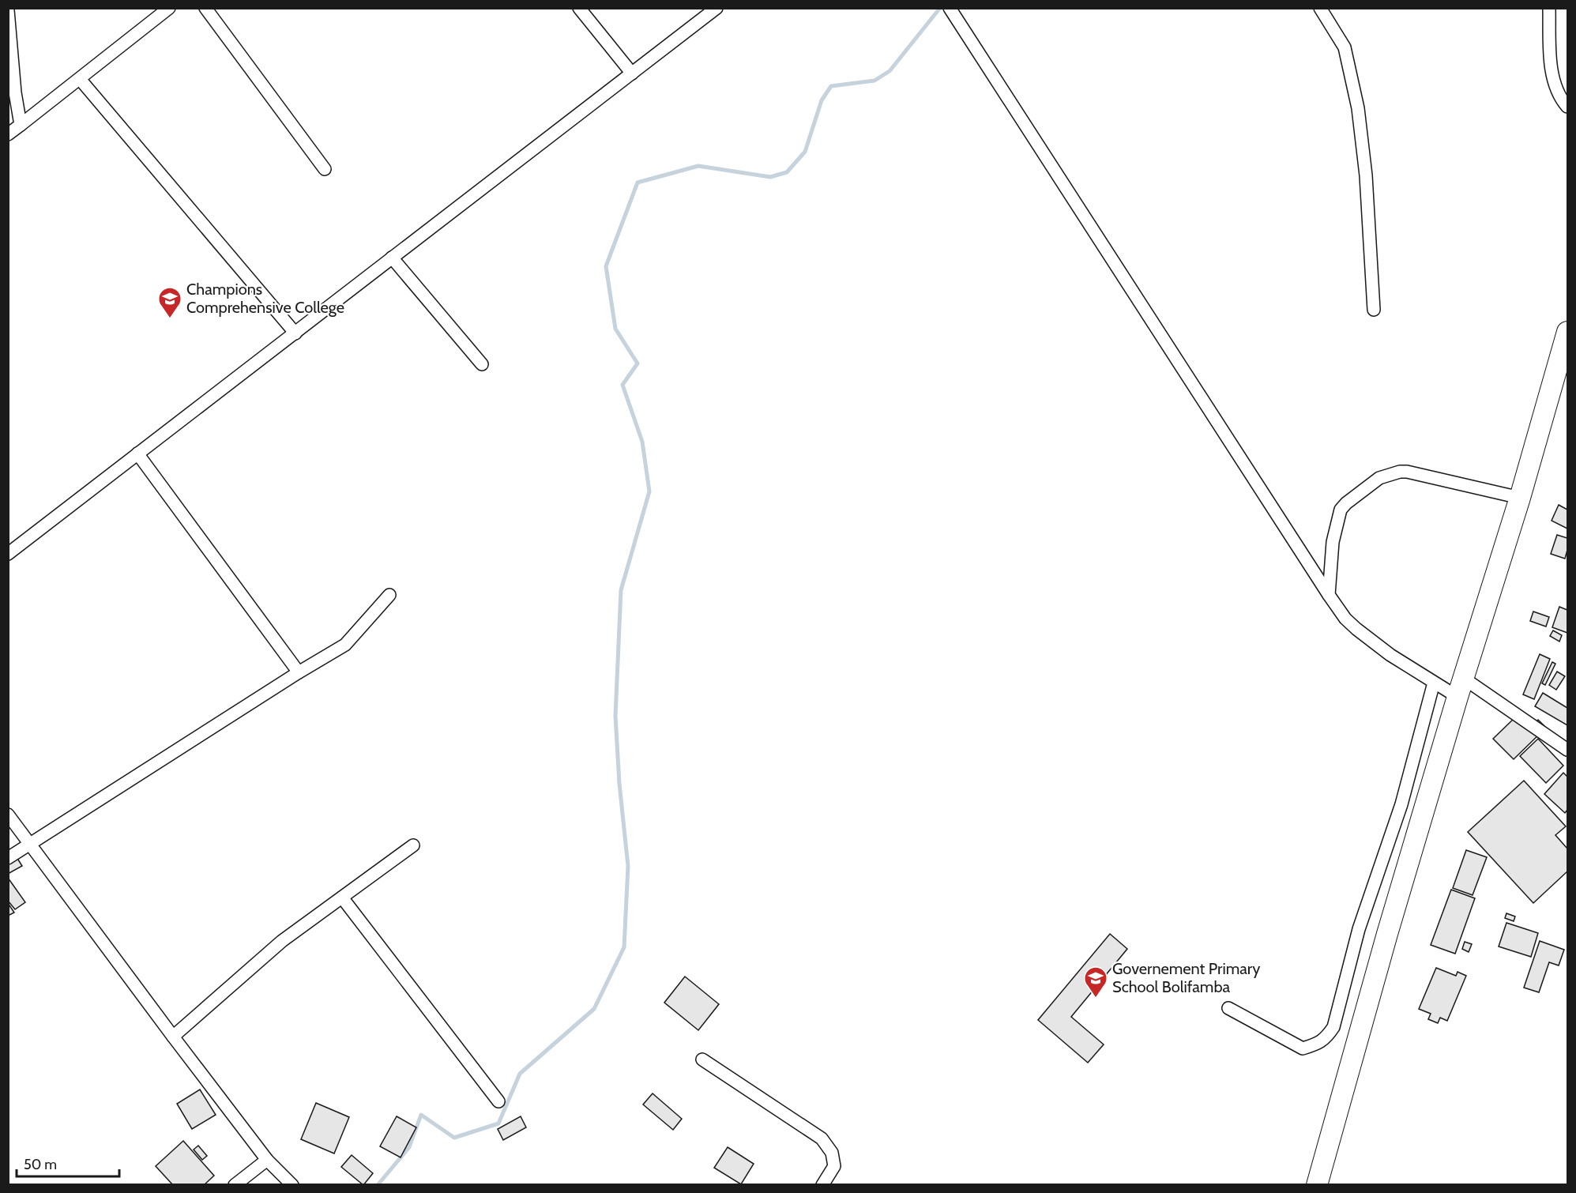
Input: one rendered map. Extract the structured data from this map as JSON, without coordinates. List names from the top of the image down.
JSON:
{
  "places": {
    "school or university": ["Champions Comprehensive College", "Governement Primary School Bolifamba"]
  },
  "scale_bar": "50 m"
}
